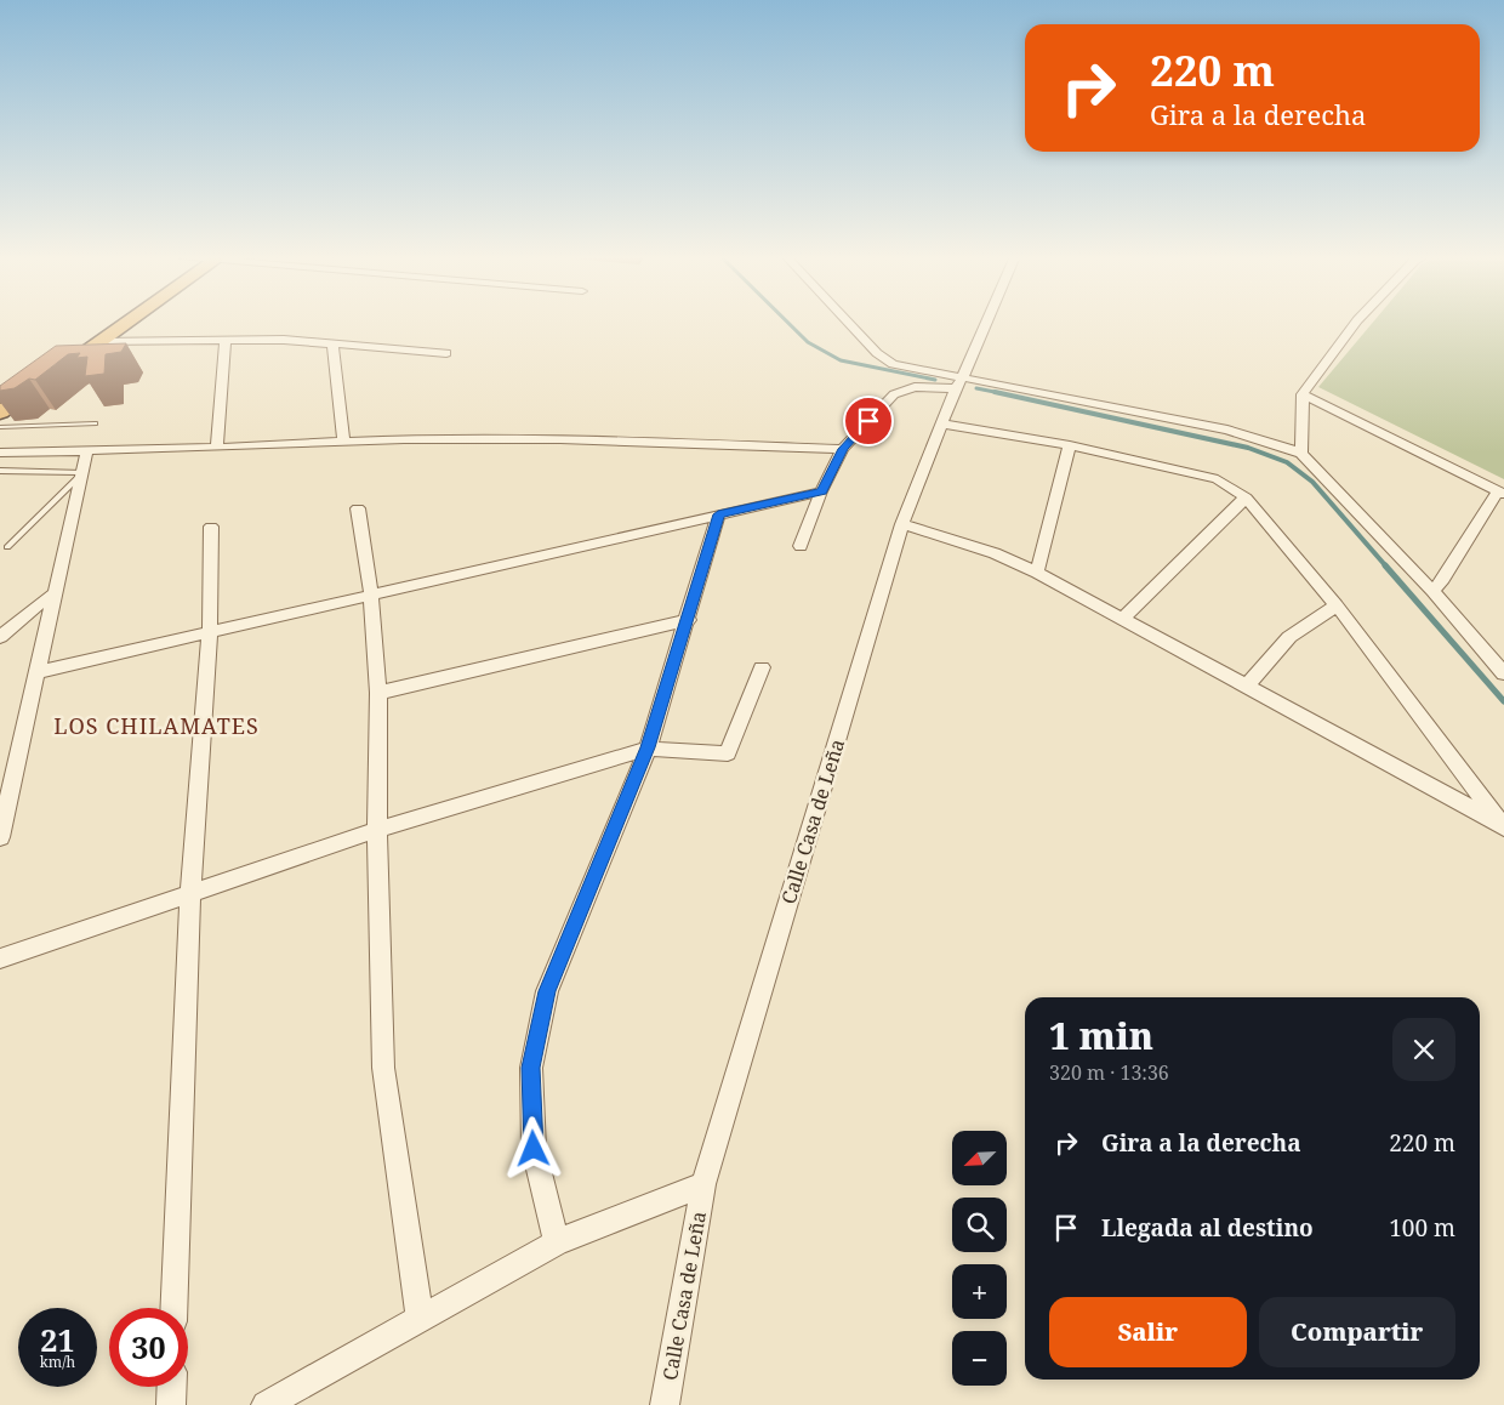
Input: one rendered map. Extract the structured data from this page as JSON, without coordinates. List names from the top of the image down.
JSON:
{
  "streets": {
    "street": ["Calle Casa de Leña"]
  },
  "districts": ["LOS CHILAMATES"],
  "north": "bottom left",
  "page": {
    "turn": ["220 m", "Gira a la derecha"],
    "heading": ["1 min", "320 m · 13:36"],
    "list": [
      {
        "name": "Gira a la derecha",
        "value": "220 m"
      },
      {
        "name": "Llegada al destino",
        "value": "100 m"
      }
    ],
    "map_buttons": ["+", "−"],
    "buttons": ["Salir", "Compartir"],
    "speed": "21 km/h",
    "limit": "30"
  }
}
